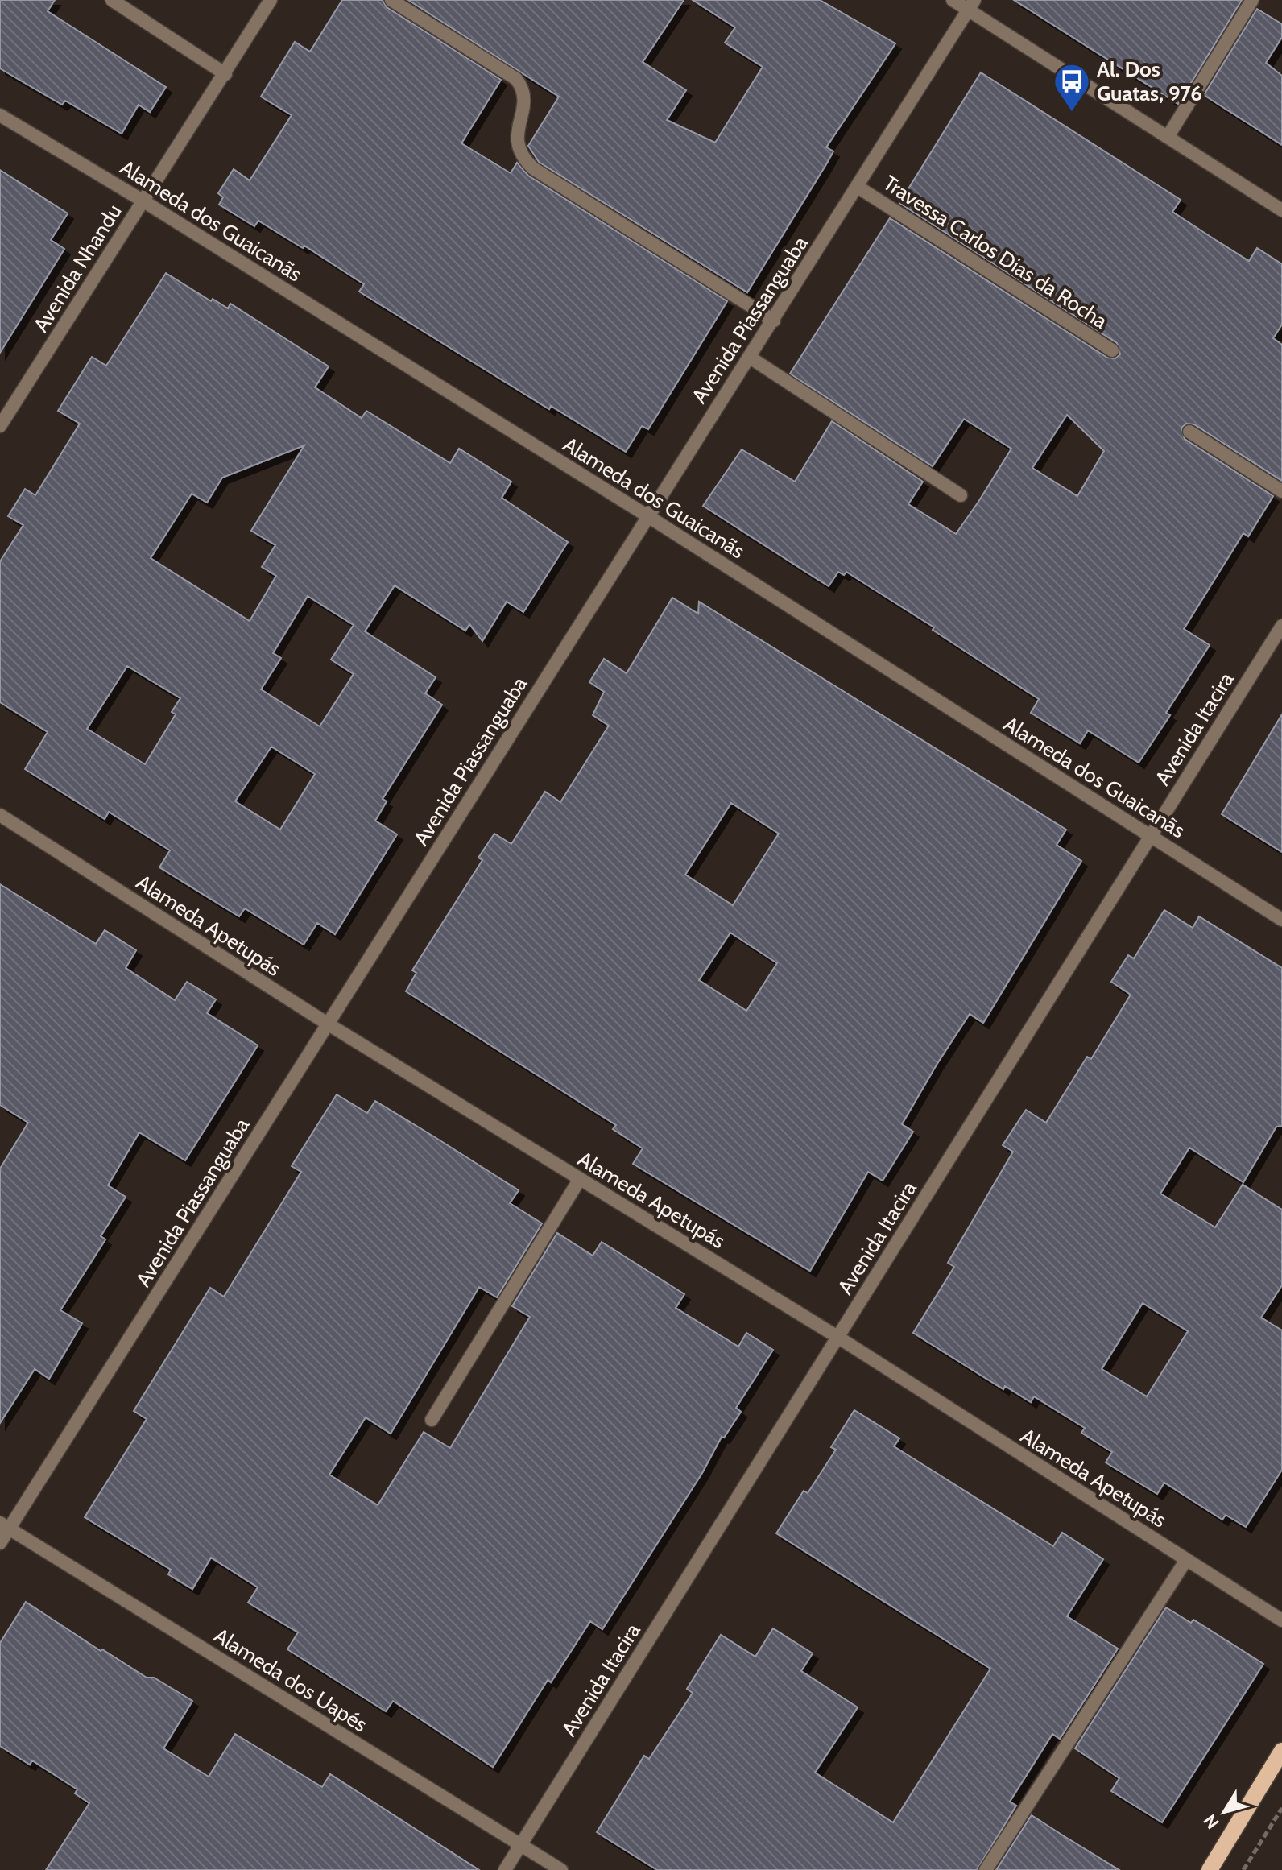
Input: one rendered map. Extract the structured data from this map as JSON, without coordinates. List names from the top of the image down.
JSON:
{
  "streets": {
    "street": [
      "Alameda dos Guaicanãs",
      "Travessa Carlos Dias da Rocha",
      "Avenida Nhandu",
      "Avenida Piassanguaba",
      "Avenida Itacira",
      "Alameda Apetupás",
      "Alameda dos Uapés"
    ]
  },
  "crossings": [
    ["Alameda dos Guaicanãs", "Avenida Nhandu"],
    ["Alameda dos Guaicanãs", "Avenida Piassanguaba"],
    ["Alameda dos Guaicanãs", "Avenida Itacira"],
    ["Travessa Carlos Dias da Rocha", "Avenida Piassanguaba"],
    ["Avenida Piassanguaba", "Alameda Apetupás"],
    ["Avenida Piassanguaba", "Alameda dos Uapés"],
    ["Avenida Itacira", "Alameda Apetupás"],
    ["Avenida Itacira", "Alameda dos Uapés"]
  ],
  "places": {
    "bus stop": ["Al. Dos Guatas, 976"]
  },
  "north": "bottom left"
}
